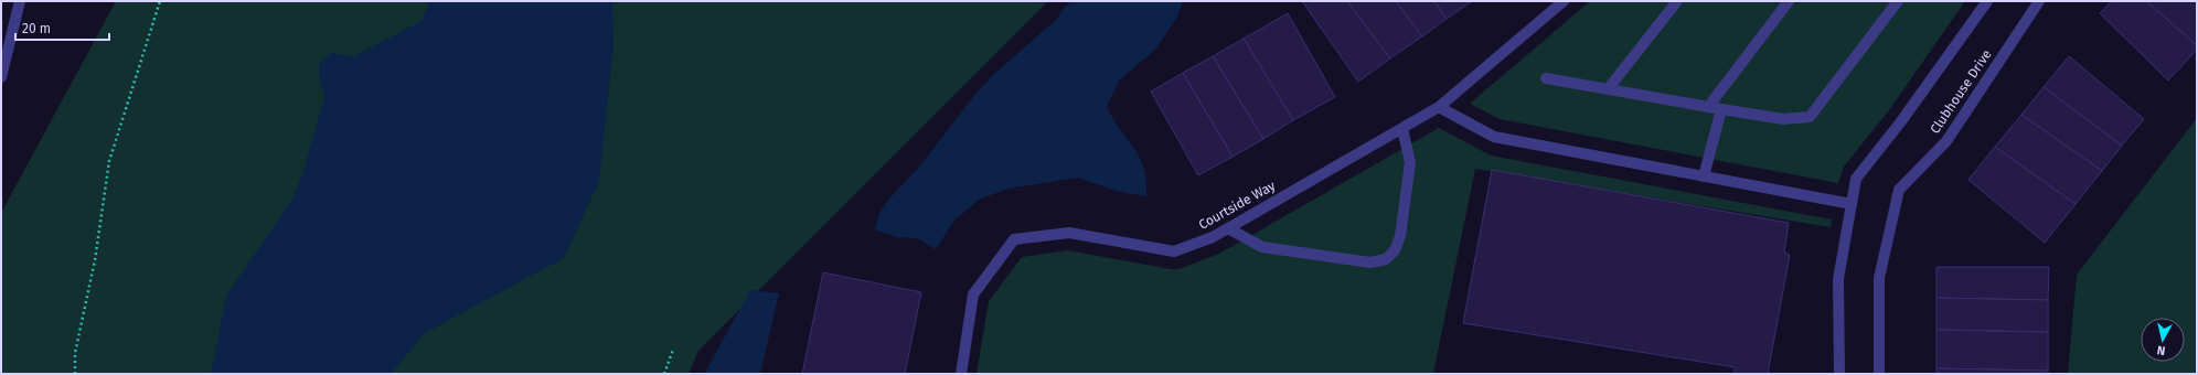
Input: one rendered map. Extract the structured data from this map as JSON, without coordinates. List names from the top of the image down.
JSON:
{
  "streets": {
    "street": ["Clubhouse Drive", "Courtside Way"]
  },
  "scale_bar": "20 m",
  "north": "bottom"
}
